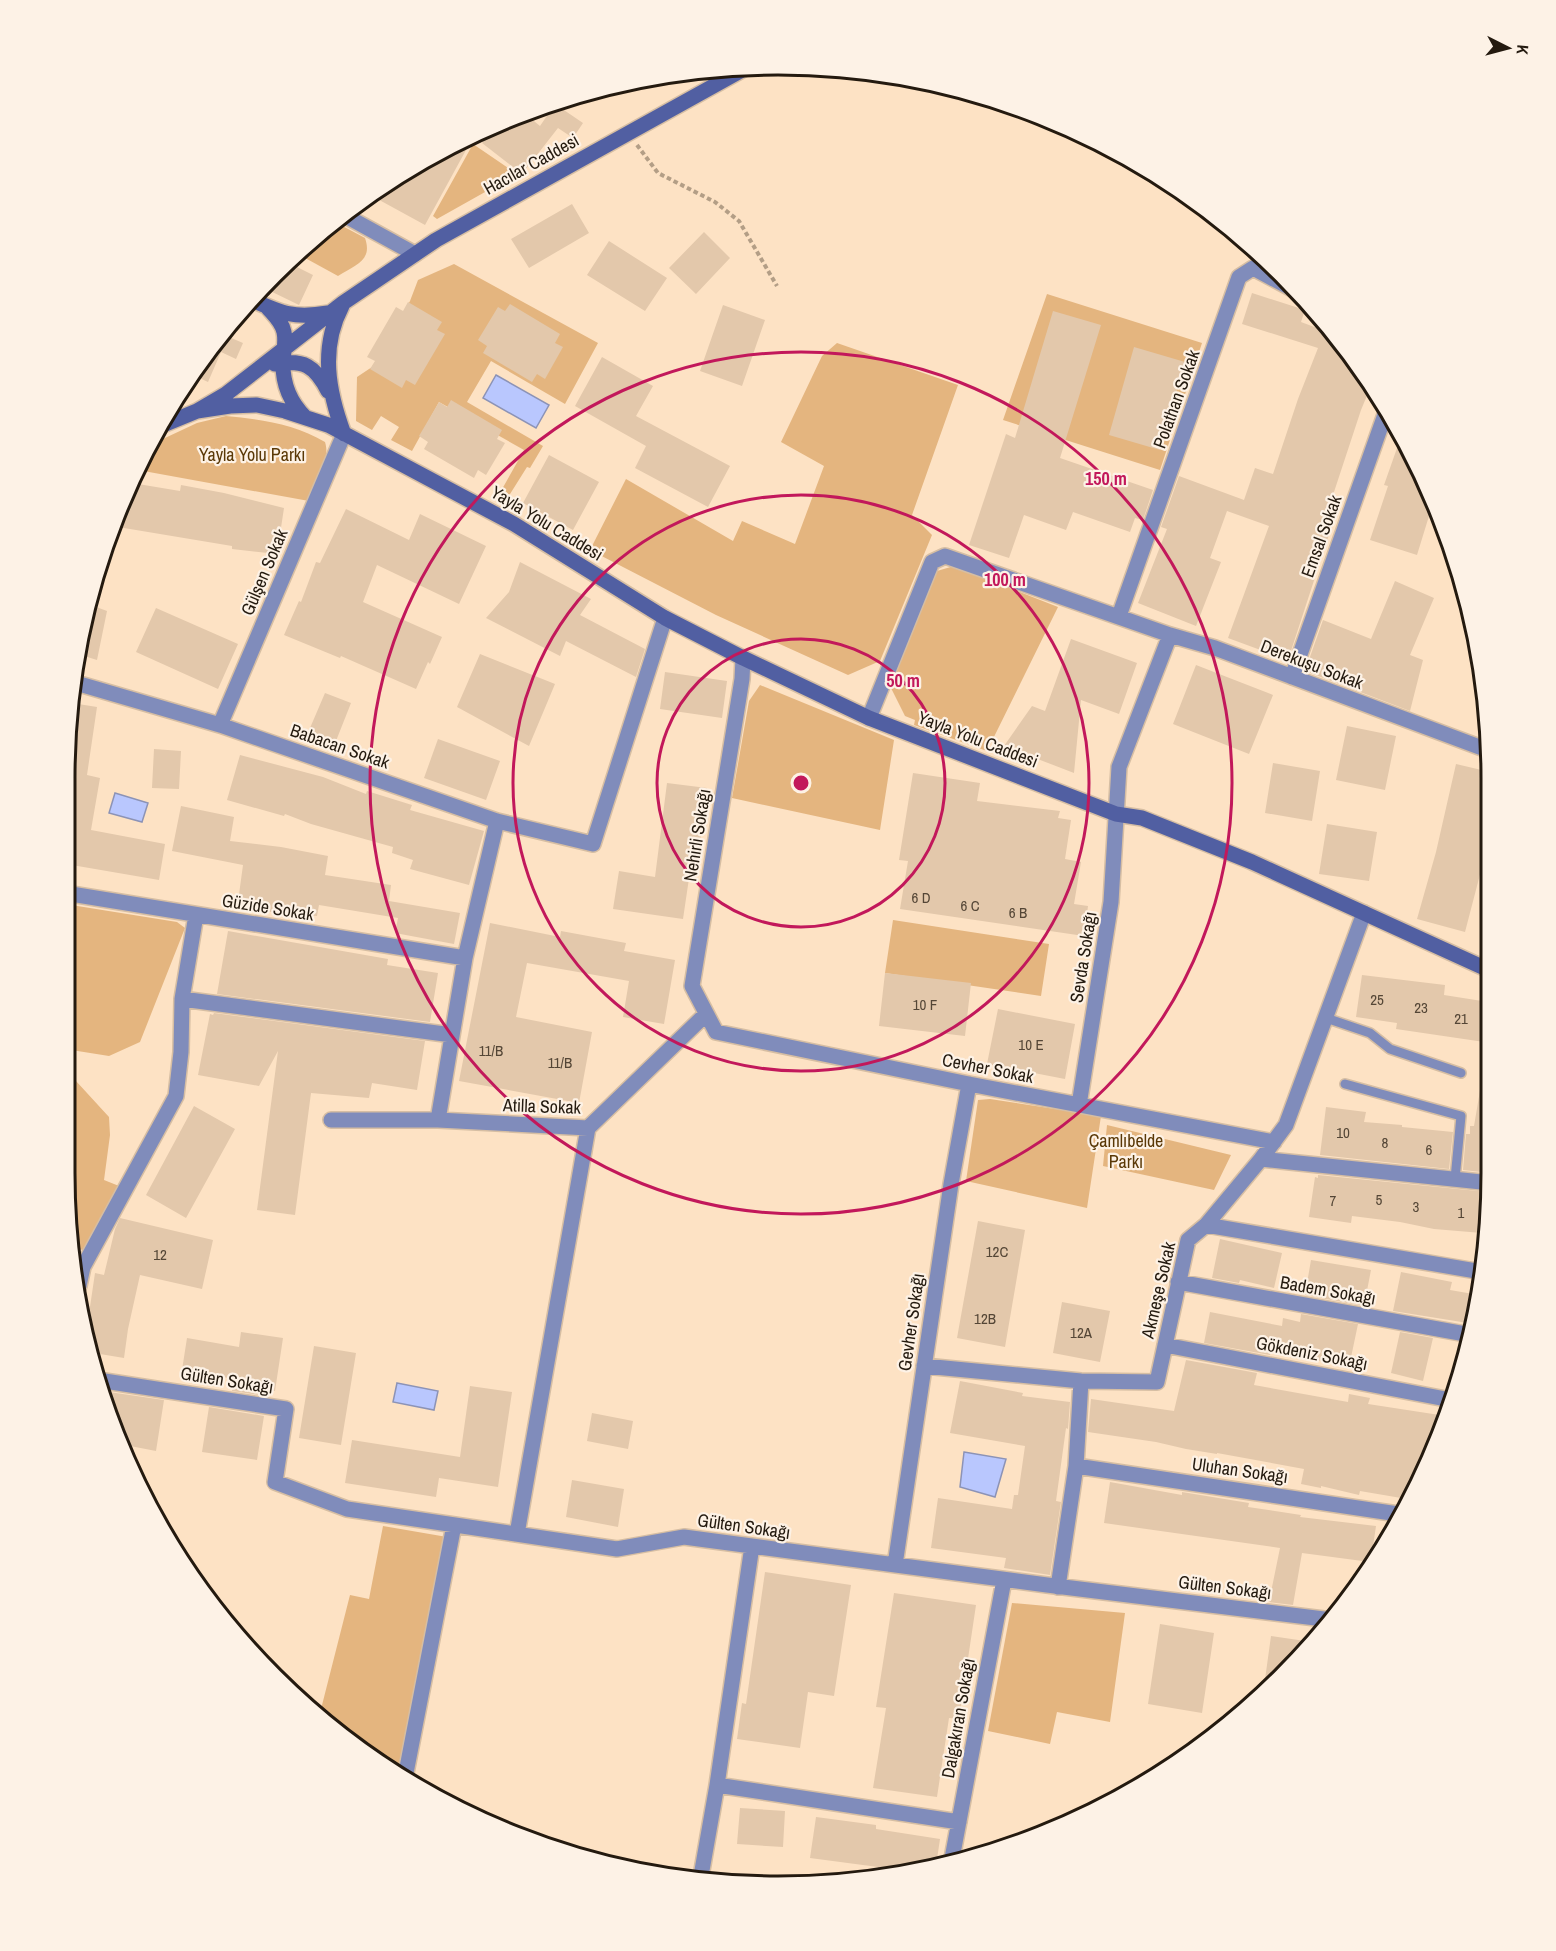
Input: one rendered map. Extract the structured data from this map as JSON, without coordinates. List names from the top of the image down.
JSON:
{
  "streets": {
    "street": [
      "Hacılar Caddesi",
      "Polathan Sokak",
      "Yayla Yolu Caddesi",
      "Emsal Sokak",
      "Gülşen Sokak",
      "Derekuşu Sokak",
      "Babacan Sokak",
      "Nehirli Sokağı",
      "Güzide Sokak",
      "Sevda Sokağı",
      "Cevher Sokak",
      "Atilla Sokak",
      "Akmeşe Sokak",
      "Badem Sokağı",
      "Gevher Sokağı",
      "Gökdeniz Sokağı",
      "Gülten Sokağı",
      "Uluhan Sokağı",
      "Dalgakıran Sokağı"
    ]
  },
  "crossings": [
    ["Hacılar Caddesi", "Yayla Yolu Caddesi"],
    ["Polathan Sokak", "Derekuşu Sokak"],
    ["Yayla Yolu Caddesi", "Gülşen Sokak"],
    ["Yayla Yolu Caddesi", "Derekuşu Sokak"],
    ["Yayla Yolu Caddesi", "Babacan Sokak"],
    ["Yayla Yolu Caddesi", "Nehirli Sokağı"],
    ["Yayla Yolu Caddesi", "Sevda Sokağı"],
    ["Yayla Yolu Caddesi", "Akmeşe Sokak"],
    ["Emsal Sokak", "Derekuşu Sokak"],
    ["Gülşen Sokak", "Babacan Sokak"],
    ["Derekuşu Sokak", "Sevda Sokağı"],
    ["Nehirli Sokağı", "Cevher Sokak"],
    ["Nehirli Sokağı", "Atilla Sokak"],
    ["Sevda Sokağı", "Cevher Sokak"],
    ["Cevher Sokak", "Atilla Sokak"],
    ["Cevher Sokak", "Akmeşe Sokak"],
    ["Cevher Sokak", "Gevher Sokağı"],
    ["Akmeşe Sokak", "Badem Sokağı"],
    ["Akmeşe Sokak", "Gevher Sokağı"],
    ["Akmeşe Sokak", "Gökdeniz Sokağı"],
    ["Gevher Sokağı", "Gülten Sokağı"],
    ["Gülten Sokağı", "Dalgakıran Sokağı"]
  ],
  "parks": ["Yayla Yolu Parkı", "Çamlıbelde Parkı"],
  "house_numbers": [
    "6 D",
    "6 C",
    "6 B",
    "25",
    "10 F",
    "23",
    "21",
    "10 E",
    "11/B",
    "11/B",
    "10",
    "8",
    "6",
    "5",
    "7",
    "3",
    "1",
    "12C",
    "12",
    "12B",
    "12A"
  ],
  "north": "right",
  "rings": ["150 m", "100 m", "50 m"]
}
